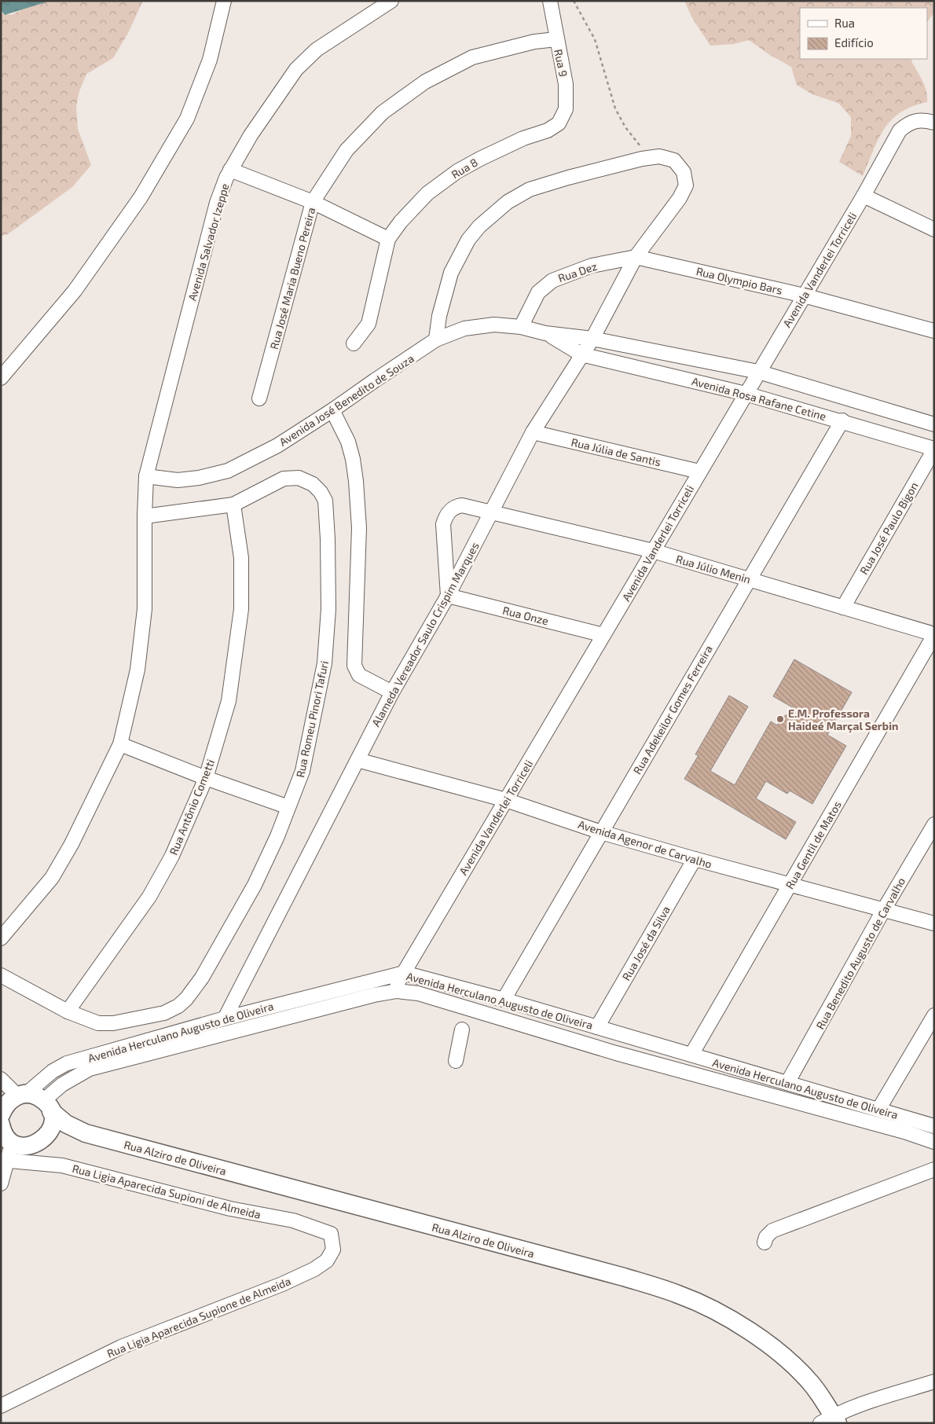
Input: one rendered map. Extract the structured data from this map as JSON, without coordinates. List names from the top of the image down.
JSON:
{
  "streets": {
    "main road": ["Rua Alziro de Oliveira"],
    "street": [
      "Rua 9",
      "Rua 8",
      "Avenida Salvador Izeppe",
      "Avenida Vanderlei Torriceli",
      "Rua Dez",
      "Rua José Maria Bueno Pereira",
      "Rua Olympio Bars",
      "Avenida Rosa Rafane Cetine",
      "Avenida José Benedito de Souza",
      "Rua Júlia de Santis",
      "Rua José Paulo Bigon",
      "Rua Júlio Menin",
      "Rua Onze",
      "Alameda Vereador Saulo Crispim Marques",
      "Rua Adekeilor Gomes Ferreira",
      "Rua Romeu Pinori Tafuri",
      "Rua Antônio Cometti",
      "Avenida Agenor de Carvalho",
      "Rua Gentil de Matos",
      "Rua José da Silva",
      "Rua Benedito Augusto de Carvalho",
      "Avenida Herculano Augusto de Oliveira",
      "Rua Ligia Aparecida Supioni de Almeida",
      "Rua Ligia Aparecida Supione de Almeida"
    ]
  },
  "crossings": [
    ["Rua 9", "Rua 8"],
    ["Rua 9", "Rua José Maria Bueno Pereira"],
    ["Avenida Salvador Izeppe", "Avenida José Benedito de Souza"],
    ["Avenida Salvador Izeppe", "Rua Romeu Pinori Tafuri"],
    ["Avenida Vanderlei Torriceli", "Rua Olympio Bars"],
    ["Avenida Vanderlei Torriceli", "Avenida Rosa Rafane Cetine"],
    ["Avenida Vanderlei Torriceli", "Rua Júlia de Santis"],
    ["Avenida Vanderlei Torriceli", "Rua Júlio Menin"],
    ["Avenida Vanderlei Torriceli", "Rua Onze"],
    ["Avenida Vanderlei Torriceli", "Avenida Agenor de Carvalho"],
    ["Avenida Vanderlei Torriceli", "Avenida Herculano Augusto de Oliveira"],
    ["Rua Dez", "Rua Olympio Bars"],
    ["Rua Dez", "Avenida José Benedito de Souza"],
    ["Rua Dez", "Alameda Vereador Saulo Crispim Marques"],
    ["Rua Olympio Bars", "Alameda Vereador Saulo Crispim Marques"],
    ["Avenida Rosa Rafane Cetine", "Avenida José Benedito de Souza"],
    ["Avenida Rosa Rafane Cetine", "Rua José Paulo Bigon"],
    ["Avenida Rosa Rafane Cetine", "Alameda Vereador Saulo Crispim Marques"],
    ["Avenida Rosa Rafane Cetine", "Rua Adekeilor Gomes Ferreira"],
    ["Avenida José Benedito de Souza", "Alameda Vereador Saulo Crispim Marques"],
    ["Rua Júlia de Santis", "Alameda Vereador Saulo Crispim Marques"],
    ["Rua José Paulo Bigon", "Rua Júlio Menin"],
    ["Rua Júlio Menin", "Rua Onze"],
    ["Rua Júlio Menin", "Alameda Vereador Saulo Crispim Marques"],
    ["Rua Júlio Menin", "Rua Adekeilor Gomes Ferreira"],
    ["Rua Júlio Menin", "Rua Gentil de Matos"],
    ["Rua Onze", "Alameda Vereador Saulo Crispim Marques"],
    ["Alameda Vereador Saulo Crispim Marques", "Avenida Agenor de Carvalho"],
    ["Alameda Vereador Saulo Crispim Marques", "Avenida Herculano Augusto de Oliveira"],
    ["Rua Adekeilor Gomes Ferreira", "Avenida Agenor de Carvalho"],
    ["Rua Adekeilor Gomes Ferreira", "Avenida Herculano Augusto de Oliveira"],
    ["Rua Romeu Pinori Tafuri", "Rua Antônio Cometti"],
    ["Avenida Agenor de Carvalho", "Rua Gentil de Matos"],
    ["Avenida Agenor de Carvalho", "Rua José da Silva"],
    ["Avenida Agenor de Carvalho", "Rua Benedito Augusto de Carvalho"],
    ["Rua Gentil de Matos", "Avenida Herculano Augusto de Oliveira"],
    ["Rua José da Silva", "Avenida Herculano Augusto de Oliveira"],
    ["Rua Benedito Augusto de Carvalho", "Avenida Herculano Augusto de Oliveira"],
    ["Avenida Herculano Augusto de Oliveira", "Rua Alziro de Oliveira"],
    ["Rua Ligia Aparecida Supioni de Almeida", "Rua Ligia Aparecida Supione de Almeida"]
  ],
  "places": ["E.M. Professora Haideé Marçal Serbin"],
  "legend": ["Rua", "Edifício"]
}
